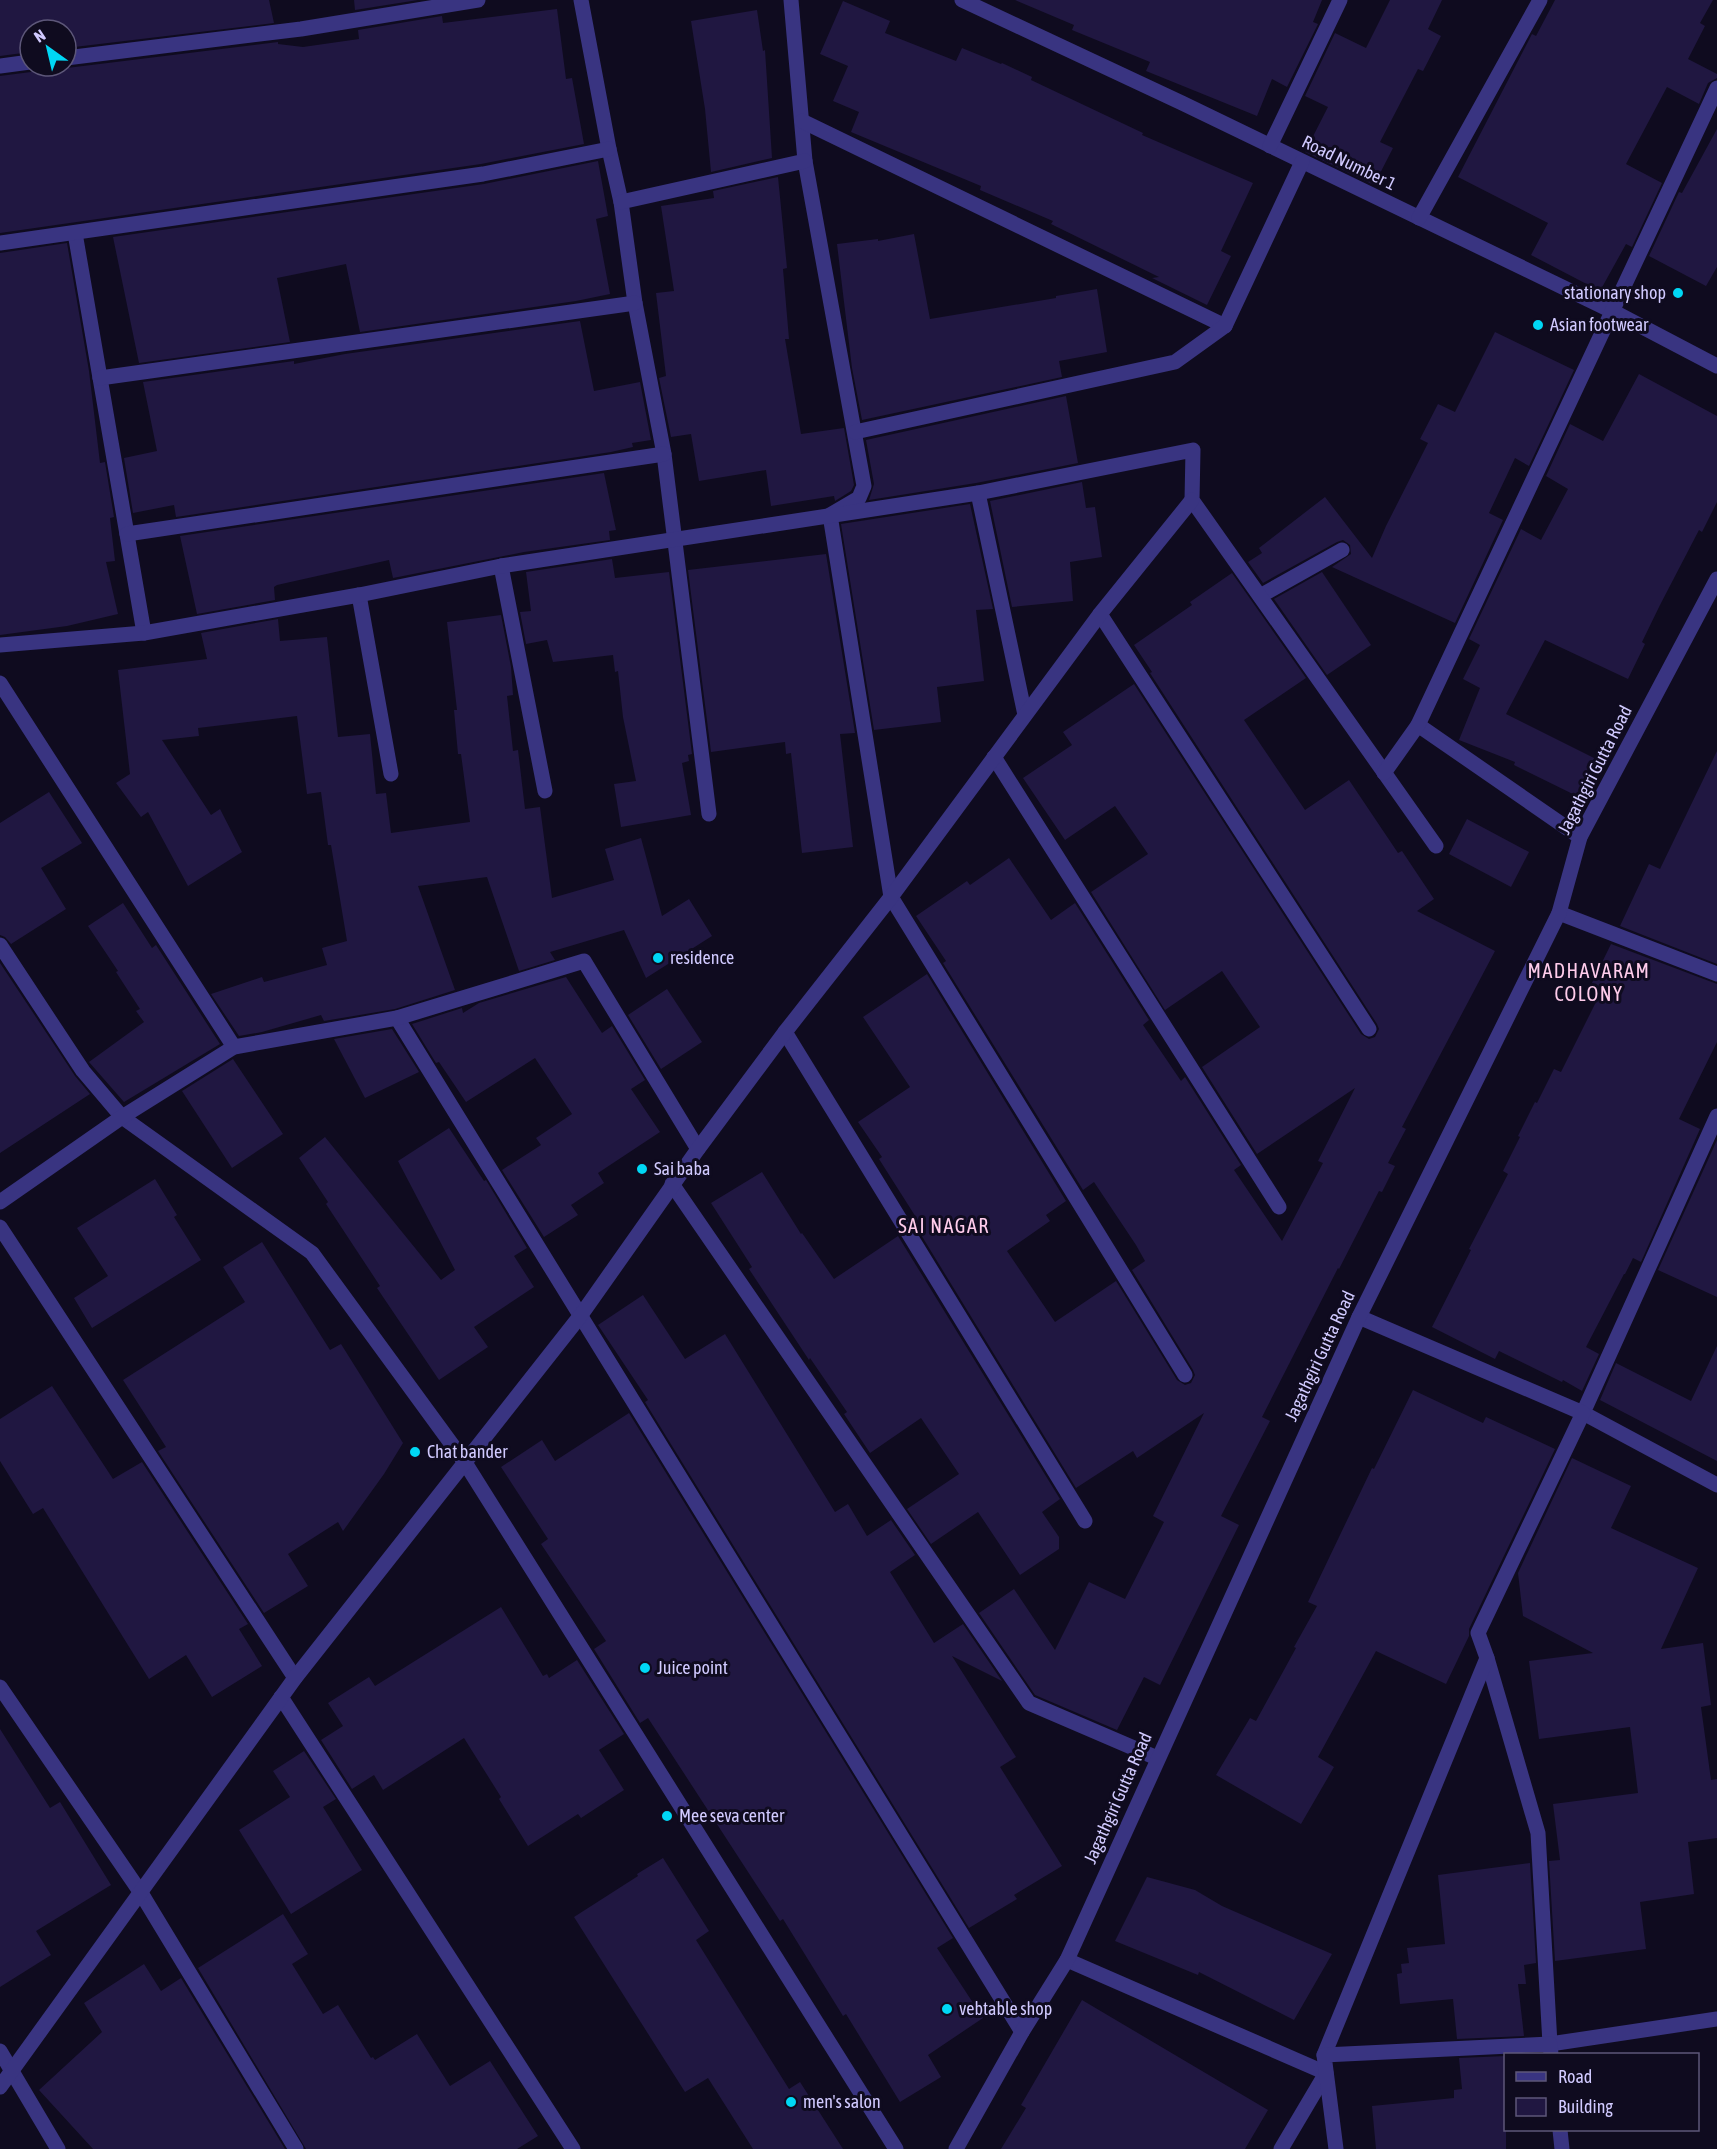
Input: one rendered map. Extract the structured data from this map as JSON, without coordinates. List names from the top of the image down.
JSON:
{
  "streets": {
    "street": ["Road Number 1", "Jagathgiri Gutta Road"]
  },
  "districts": ["MADHAVARAM COLONY", "SAI NAGAR"],
  "places": [
    "stationary shop",
    "Asian footwear",
    "residence",
    "Sai baba",
    "Chat bander",
    "Juice point",
    "Mee seva center",
    "vebtable shop",
    "men's salon"
  ],
  "legend": ["Road", "Building"],
  "north": "top left"
}
